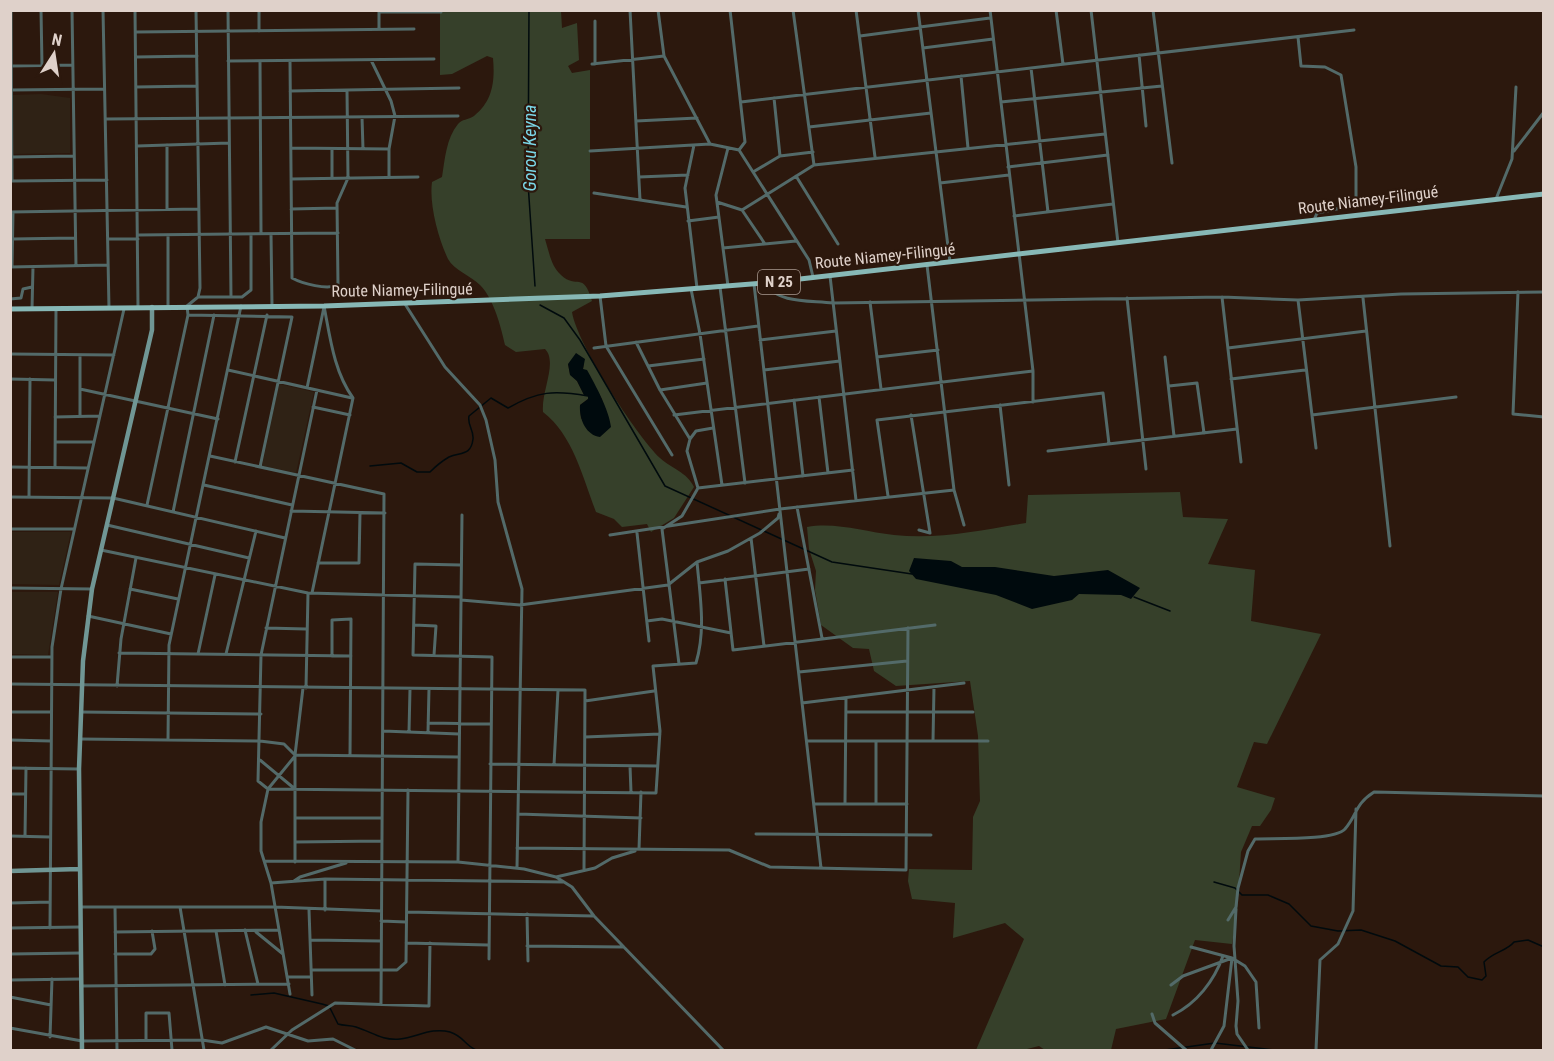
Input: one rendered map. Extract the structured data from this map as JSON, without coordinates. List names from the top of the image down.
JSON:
{
  "streets": {
    "main road": ["Route Niamey-Filingué", "N 25"]
  },
  "water": ["Gorou Keyna"],
  "north": "top"
}
